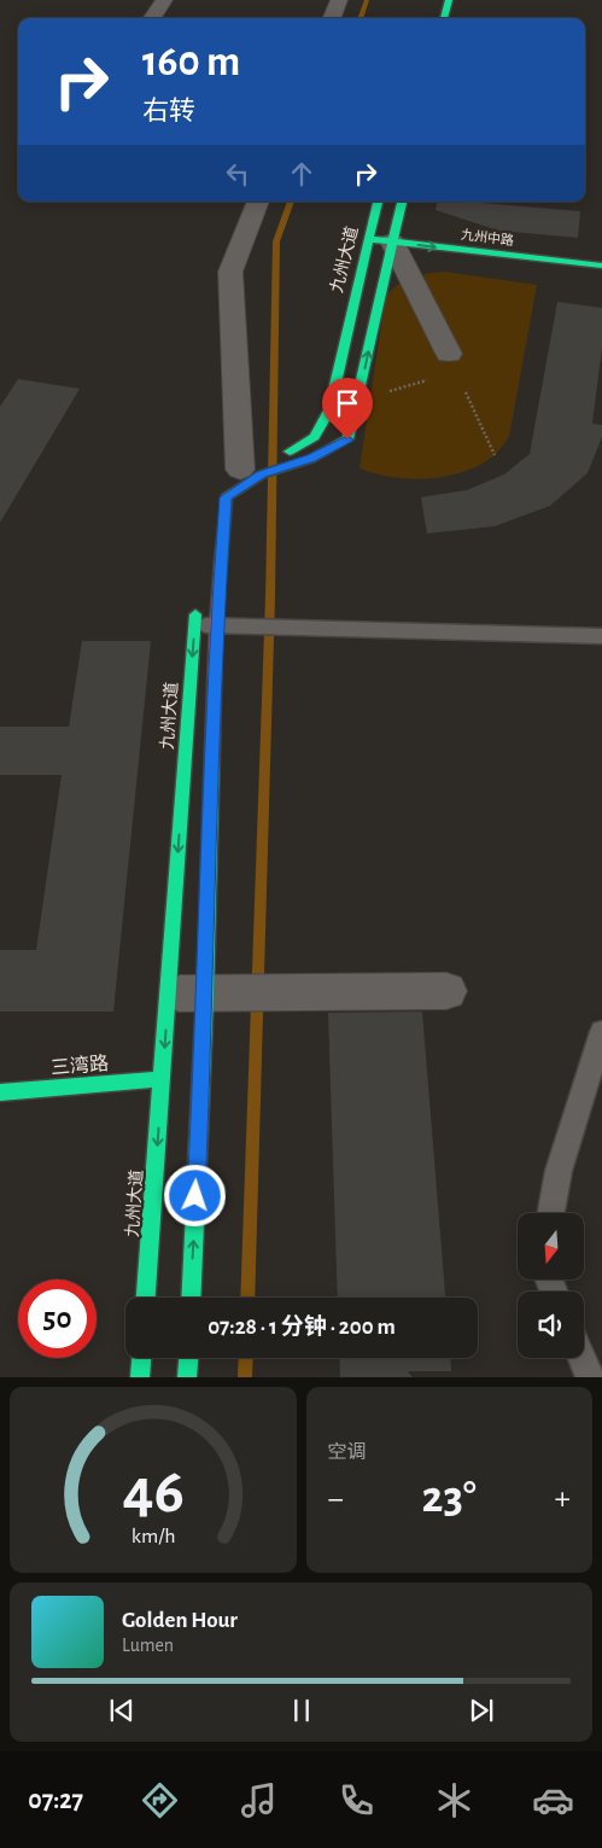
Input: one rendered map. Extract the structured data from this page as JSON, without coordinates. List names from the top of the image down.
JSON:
{
  "streets": {
    "main road": ["九州中路", "九州大道", "三湾路"]
  },
  "crossings": [
    ["九州中路", "九州大道"],
    ["九州大道", "三湾路"]
  ],
  "one_way": ["九州中路"],
  "north": "bottom",
  "page": {
    "turn": ["160 m", "右转"],
    "limit": "50",
    "trip": "07:28 · 1 分钟 · 200 m",
    "tile": "空调",
    "heat": ["−", "23°", "+"],
    "song": ["Golden Hour", "Lumen"],
    "tabs": "07:27",
    "gauge": ["46", "km/h"]
  }
}
